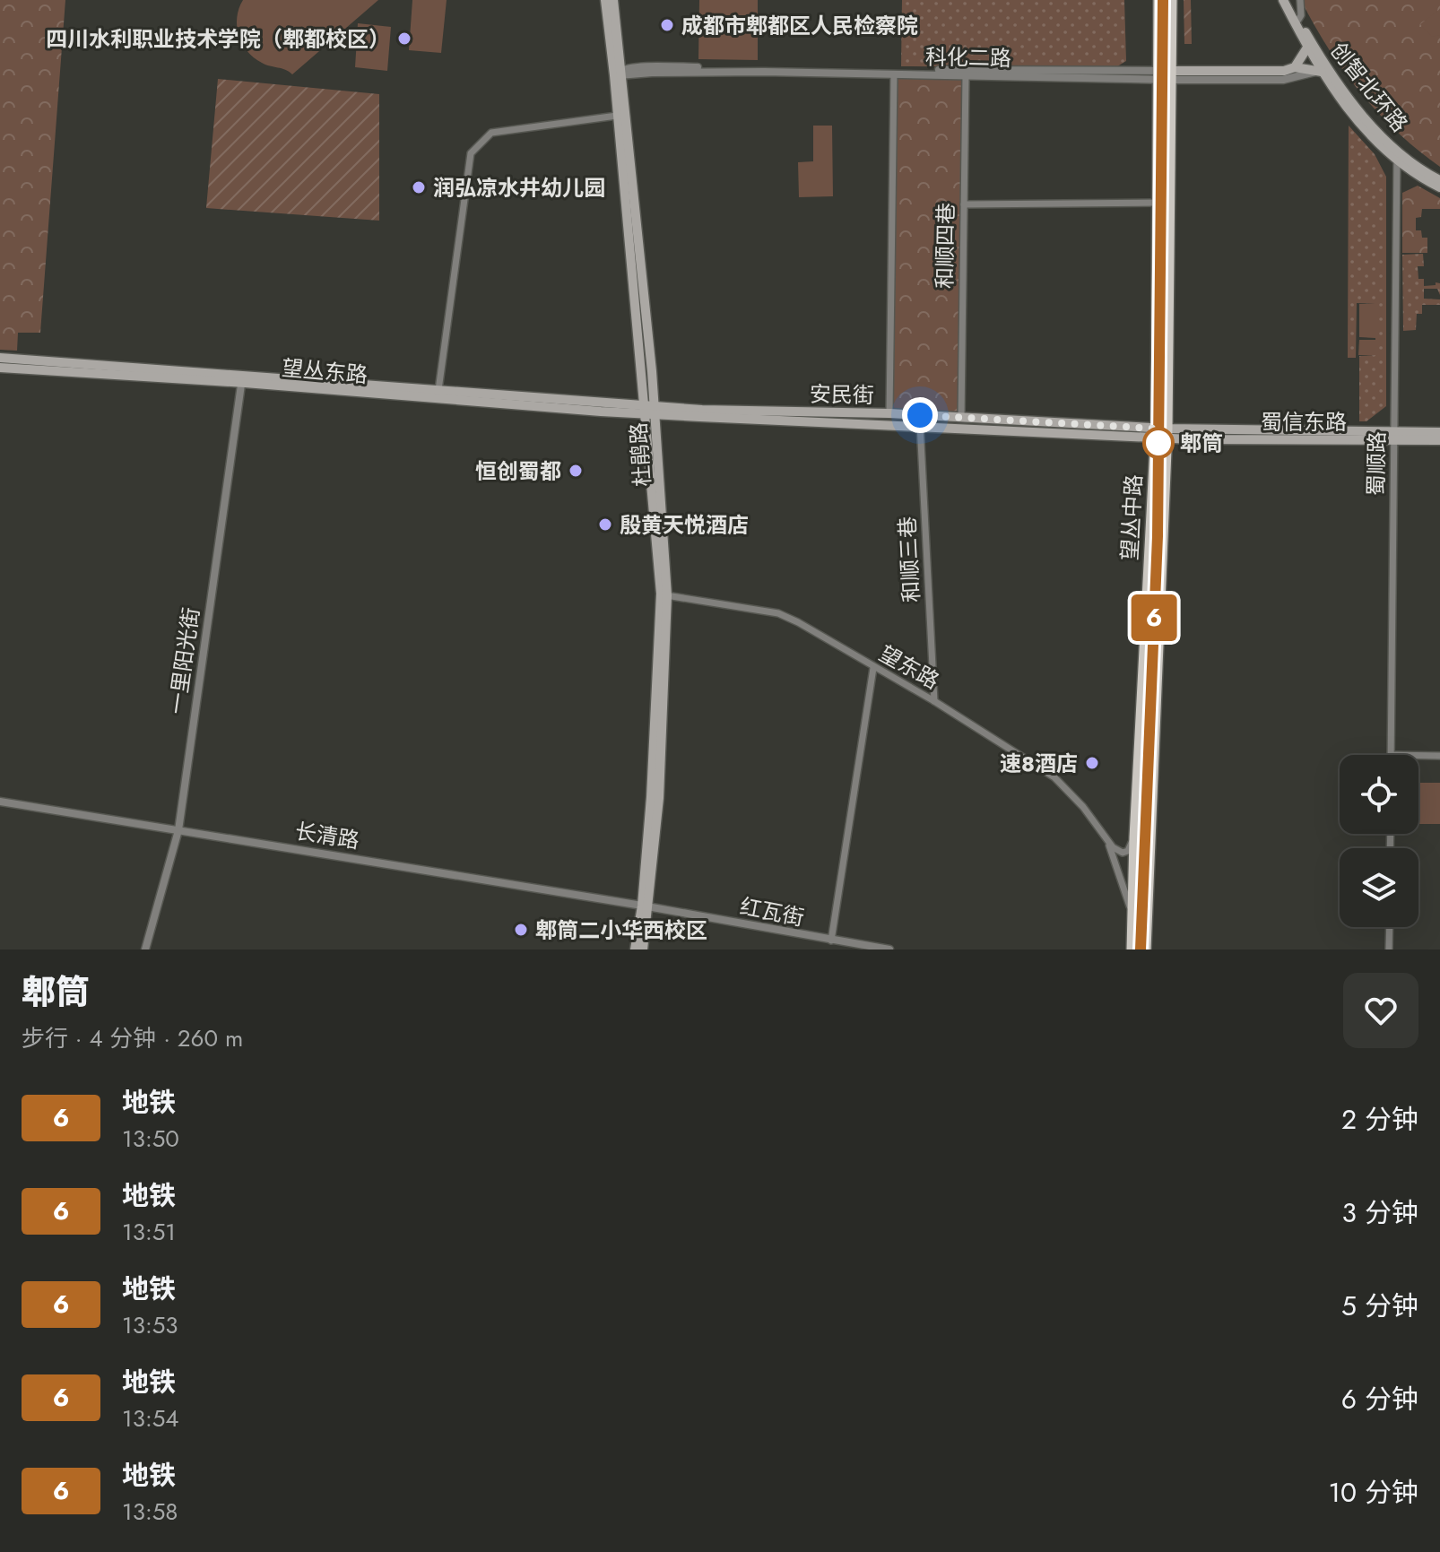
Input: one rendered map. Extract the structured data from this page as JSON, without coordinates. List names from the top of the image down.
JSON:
{
  "streets": {
    "main road": [
      "创智北环路",
      "望丛东路",
      "安民街",
      "蜀信东路",
      "杜鹃路",
      "望丛中路"
    ],
    "street": [
      "科化二路",
      "和顺四巷",
      "蜀顺路",
      "和顺三巷",
      "一里阳光街",
      "望东路",
      "长清路",
      "红瓦街"
    ]
  },
  "crossings": [
    ["科化二路", "和顺四巷"],
    ["科化二路", "杜鹃路"],
    ["科化二路", "望丛中路"],
    ["和顺四巷", "安民街"],
    ["望丛东路", "安民街"],
    ["望丛东路", "杜鹃路"],
    ["望丛东路", "一里阳光街"],
    ["安民街", "蜀信东路"],
    ["安民街", "杜鹃路"],
    ["安民街", "望丛中路"],
    ["安民街", "和顺三巷"],
    ["蜀信东路", "蜀顺路"],
    ["蜀信东路", "望丛中路"],
    ["杜鹃路", "望东路"],
    ["杜鹃路", "长清路"],
    ["杜鹃路", "红瓦街"],
    ["望丛中路", "望东路"],
    ["和顺三巷", "望东路"],
    ["一里阳光街", "长清路"],
    ["长清路", "红瓦街"]
  ],
  "places": [
    "成都市郫都区人民检察院",
    "四川水利职业技术学院（郫都校区）",
    "润弘凉水井幼儿园",
    "郫筒",
    "恒创蜀都",
    "殷黄天悦酒店",
    "速8酒店",
    "郫筒二小华西校区"
  ],
  "lines": ["metro line 6"],
  "page": {
    "on_map": "6",
    "heading": ["郫筒", "步行 · 4 分钟 · 260 m"],
    "list": [
      {
        "mark": "6",
        "name": "地铁",
        "note": "13:50",
        "value": "2 分钟"
      },
      {
        "mark": "6",
        "name": "地铁",
        "note": "13:51",
        "value": "3 分钟"
      },
      {
        "mark": "6",
        "name": "地铁",
        "note": "13:53",
        "value": "5 分钟"
      },
      {
        "mark": "6",
        "name": "地铁",
        "note": "13:54",
        "value": "6 分钟"
      },
      {
        "mark": "6",
        "name": "地铁",
        "note": "13:58",
        "value": "10 分钟"
      }
    ]
  }
}
